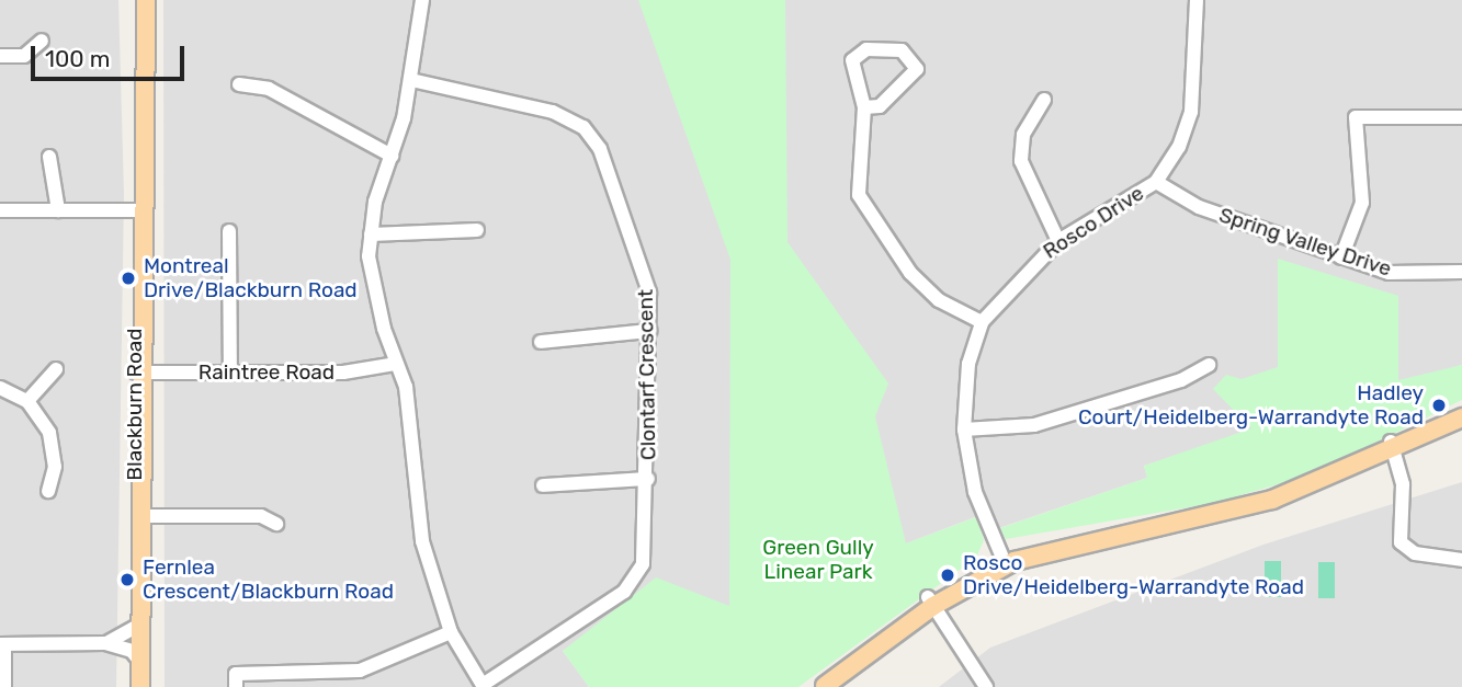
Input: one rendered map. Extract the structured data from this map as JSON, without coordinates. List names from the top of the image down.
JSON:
{
  "streets": {
    "main road": ["Blackburn Road"],
    "street": [
      "Rosco Drive",
      "Spring Valley Drive",
      "Raintree Road",
      "Clontarf Crescent"
    ]
  },
  "crossings": [
    ["Rosco Drive", "Spring Valley Drive"],
    ["Raintree Road", "Blackburn Road"]
  ],
  "parks": ["Green Gully Linear Park"],
  "places": [
    "Montreal Drive/Blackburn Road",
    "Hadley Court/Heidelberg-Warrandyte Road",
    "Rosco Drive/Heidelberg-Warrandyte Road",
    "Fernlea Crescent/Blackburn Road"
  ],
  "scale_bar": "100 m"
}
